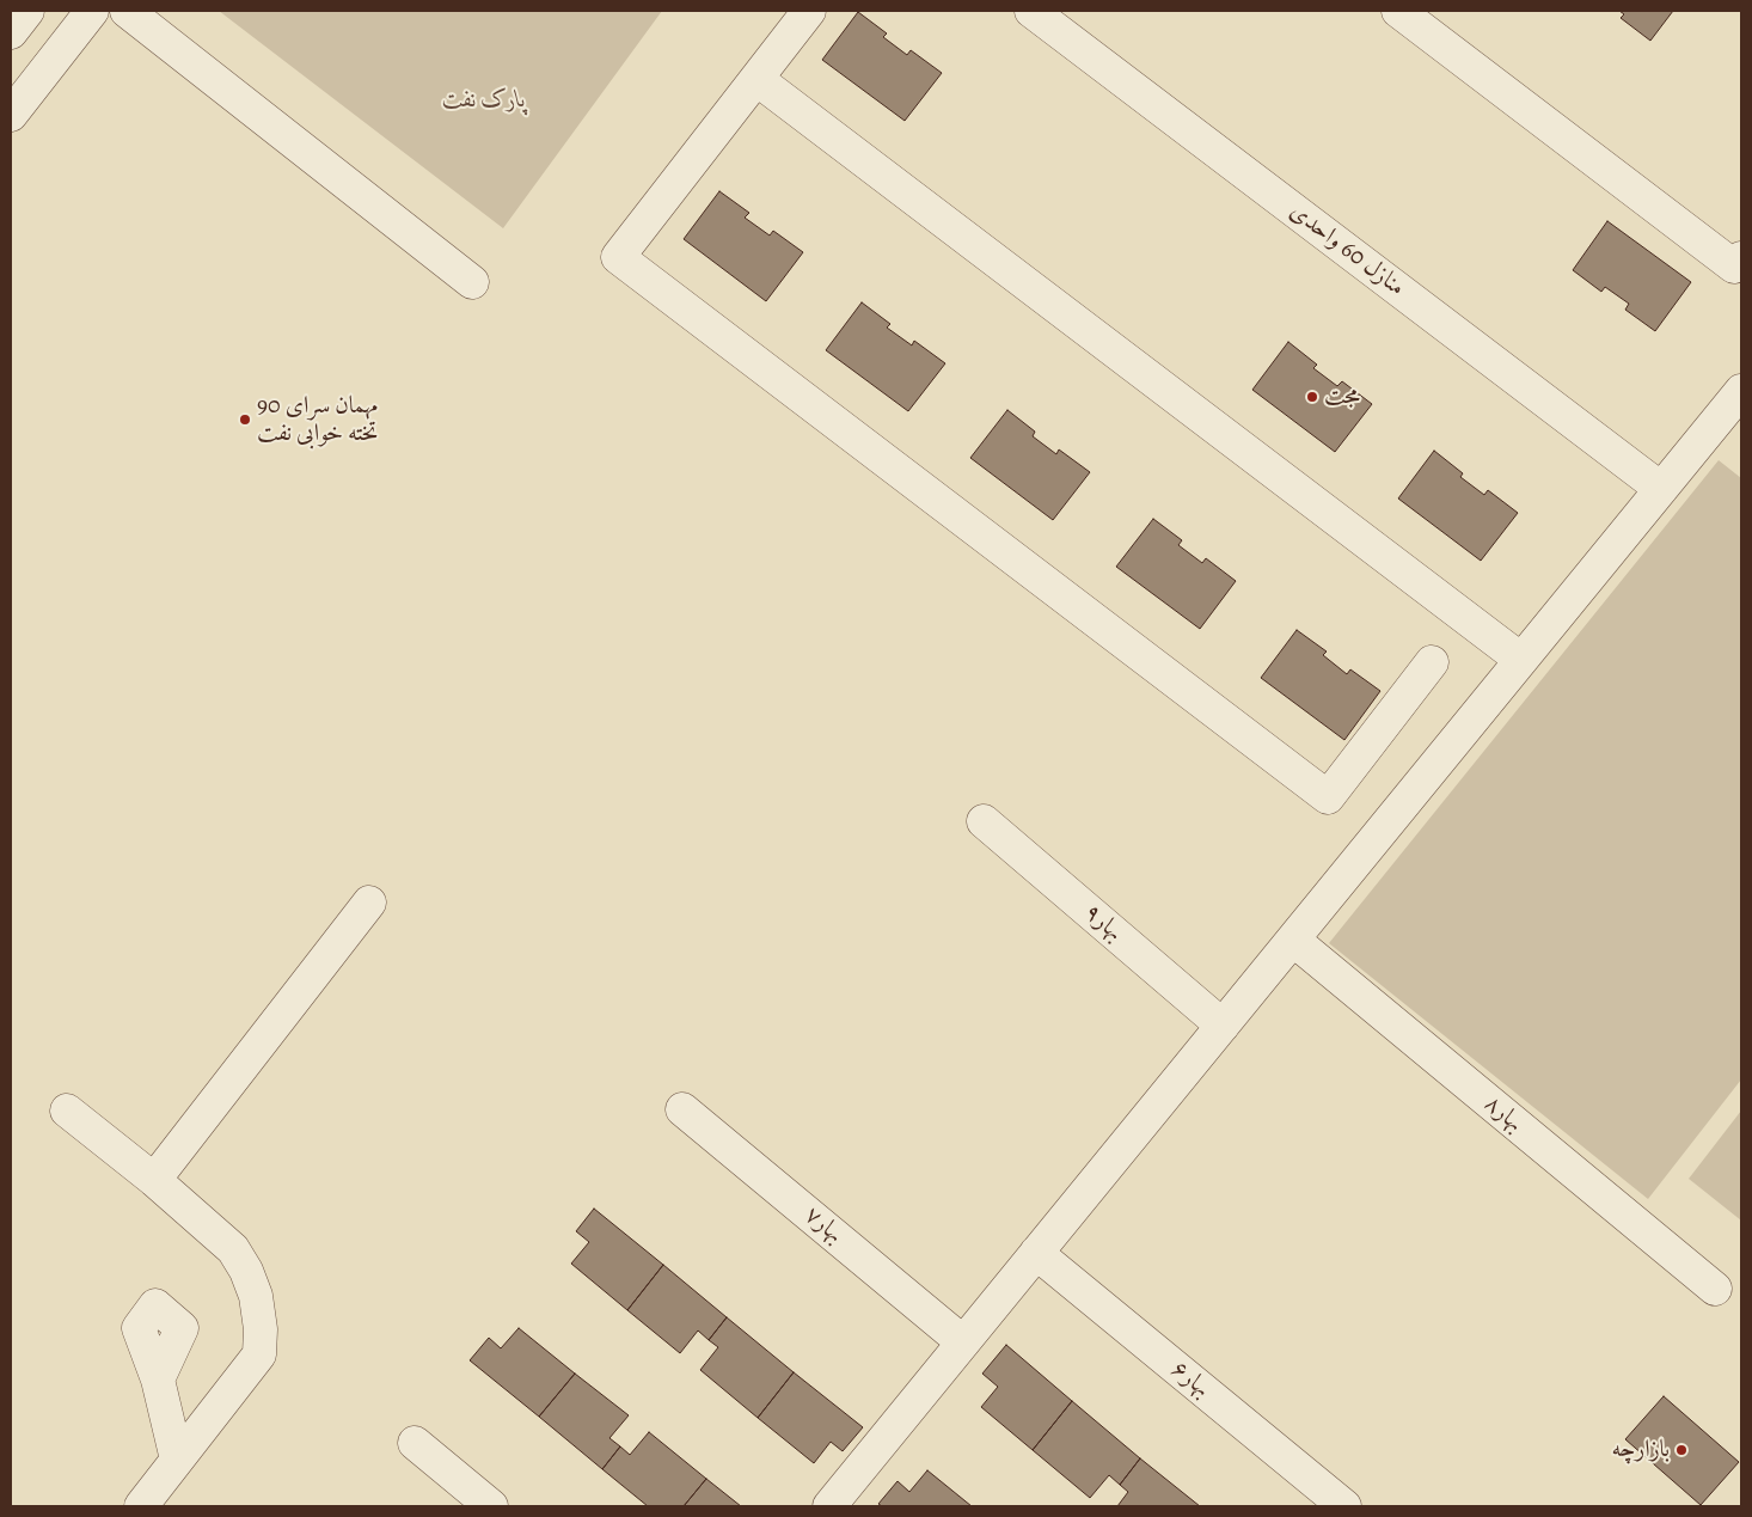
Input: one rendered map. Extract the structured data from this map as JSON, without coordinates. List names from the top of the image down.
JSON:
{
  "streets": {
    "street": [
      "منازل 60 واحدی",
      "بهار۹",
      "بهار۸",
      "بهار۷",
      "بهار۶"
    ]
  },
  "parks": ["پارک نفت"],
  "places": ["مجت", "مهمان سرای 90 تخته خوابی نفت", "بازارچه"]
}
